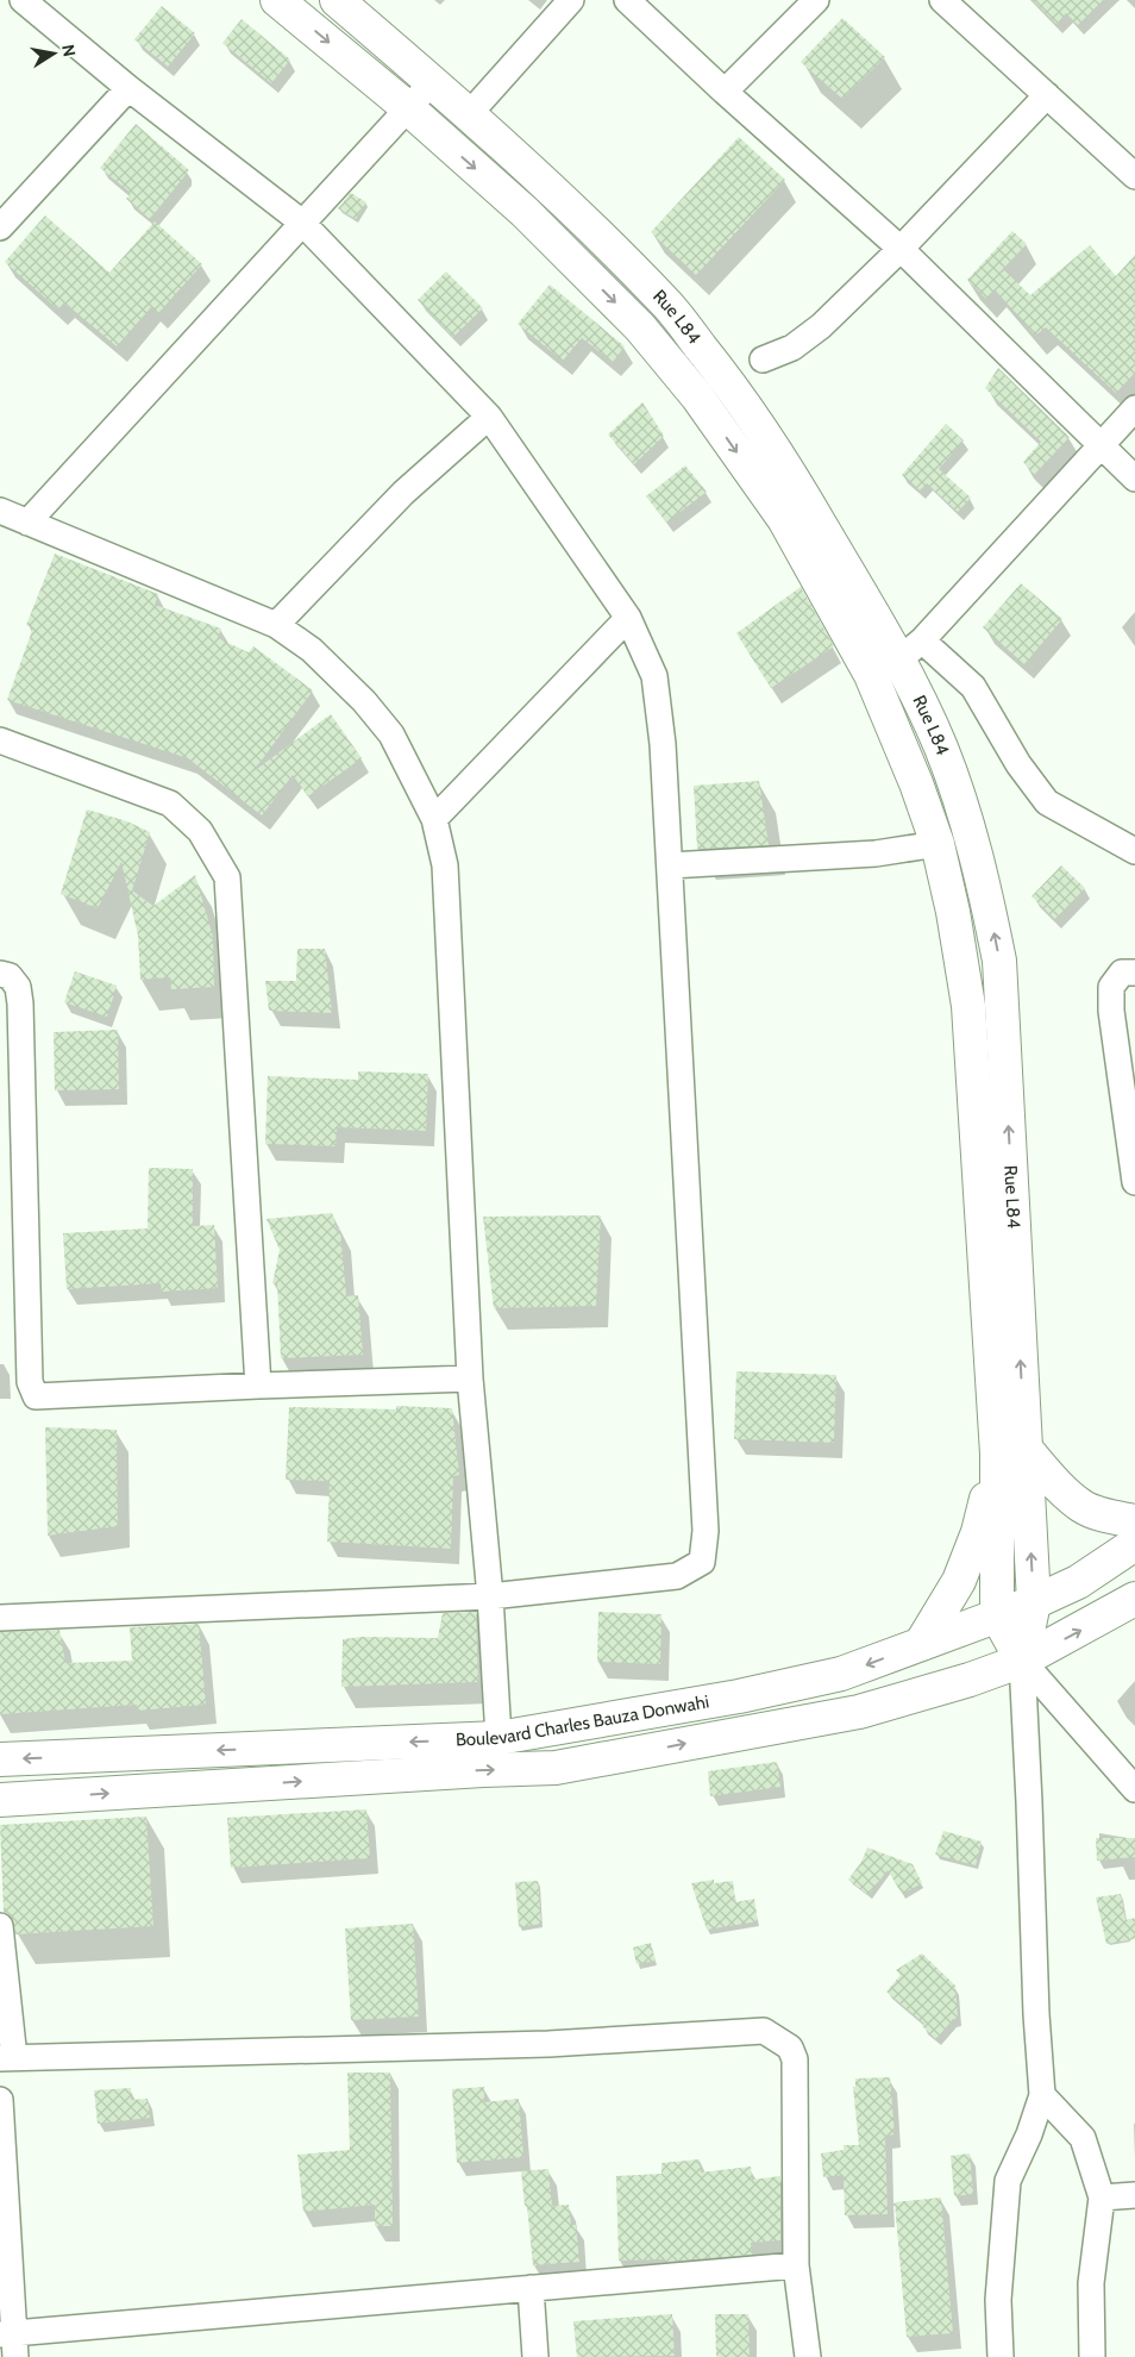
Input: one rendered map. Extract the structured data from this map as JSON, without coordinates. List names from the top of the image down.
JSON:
{
  "streets": {
    "main road": ["Rue L84", "Boulevard Charles Bauza Donwahi"]
  },
  "crossings": [
    ["Rue L84", "Boulevard Charles Bauza Donwahi"]
  ],
  "north": "right"
}
